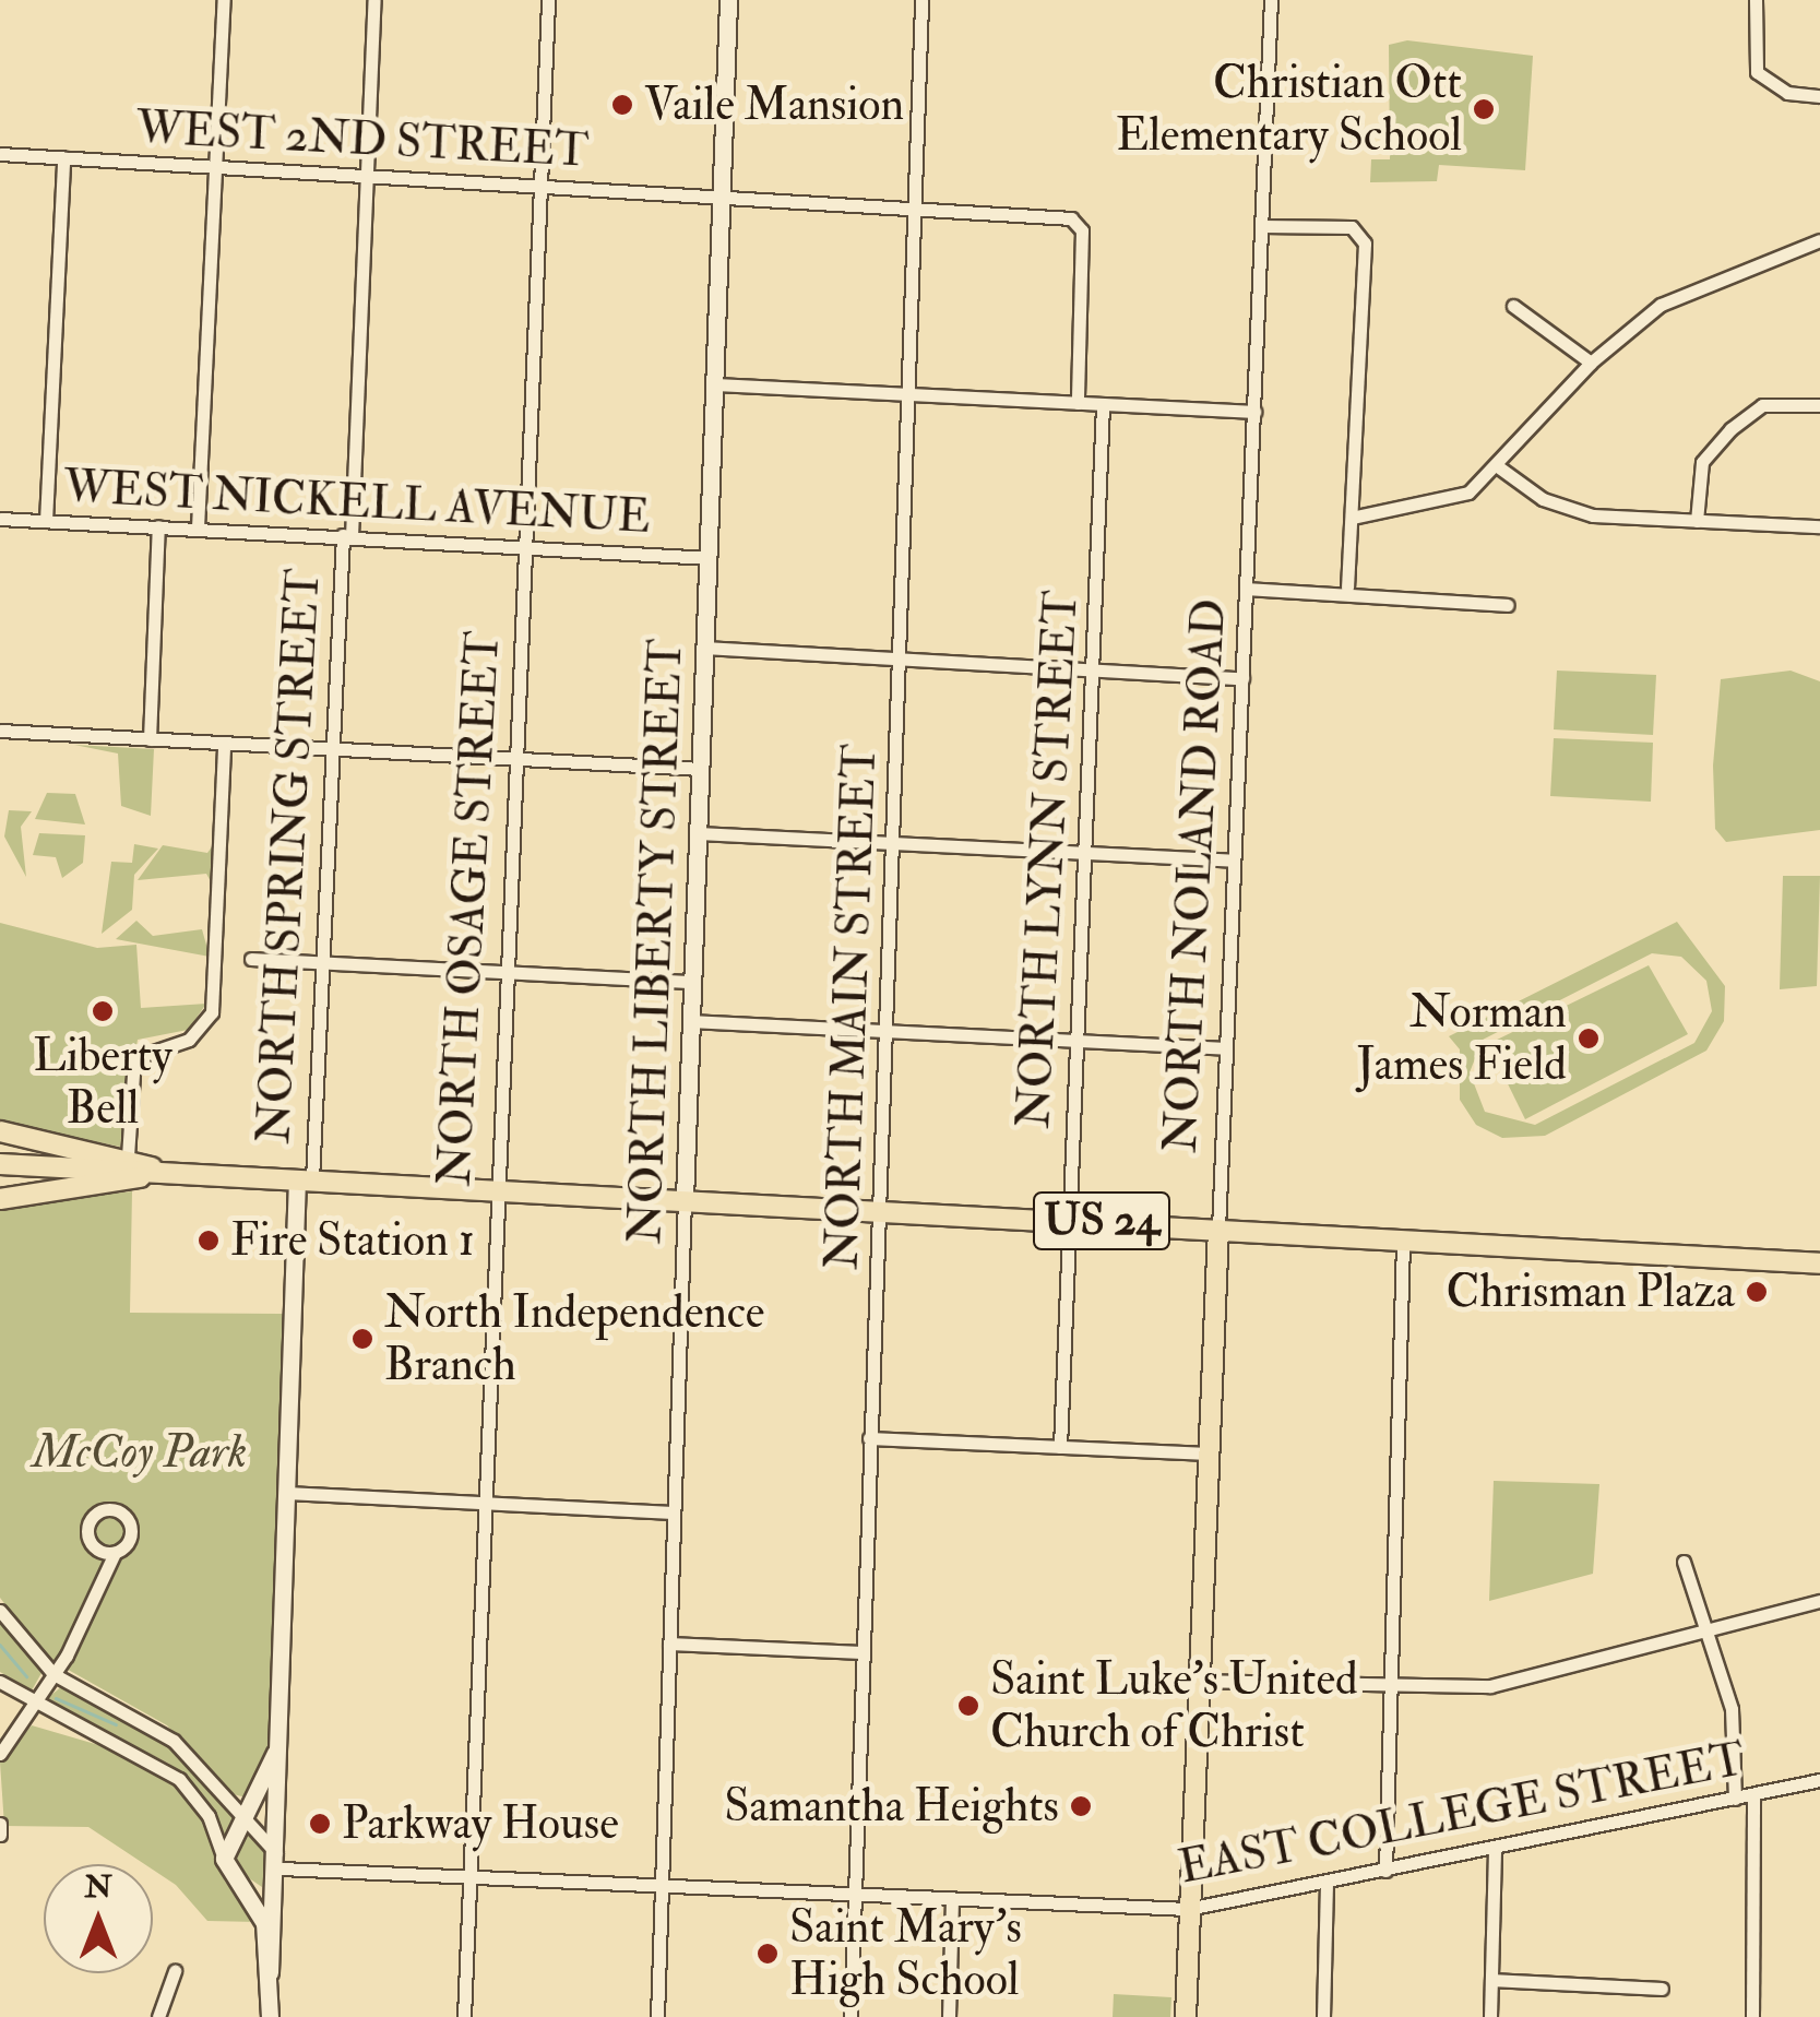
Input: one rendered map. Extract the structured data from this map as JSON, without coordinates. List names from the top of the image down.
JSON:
{
  "streets": {
    "main road": [
      "NORTH SPRING STREET",
      "NORTH NOLAND ROAD",
      "NORTH LIBERTY STREET",
      "US 24"
    ],
    "street": [
      "WEST 2ND STREET",
      "WEST NICKELL AVENUE",
      "NORTH LYNN STREET",
      "NORTH OSAGE STREET",
      "NORTH MAIN STREET",
      "EAST COLLEGE STREET"
    ]
  },
  "crossings": [
    ["WEST 2ND STREET", "NORTH SPRING STREET"],
    ["WEST 2ND STREET", "NORTH OSAGE STREET"],
    ["WEST 2ND STREET", "NORTH LIBERTY STREET"],
    ["WEST 2ND STREET", "NORTH MAIN STREET"],
    ["WEST NICKELL AVENUE", "NORTH SPRING STREET"],
    ["WEST NICKELL AVENUE", "NORTH OSAGE STREET"],
    ["WEST NICKELL AVENUE", "NORTH LIBERTY STREET"],
    ["NORTH SPRING STREET", "US 24"],
    ["NORTH SPRING STREET", "EAST COLLEGE STREET"],
    ["NORTH LYNN STREET", "US 24"],
    ["NORTH NOLAND ROAD", "US 24"],
    ["NORTH NOLAND ROAD", "EAST COLLEGE STREET"],
    ["NORTH OSAGE STREET", "US 24"],
    ["NORTH OSAGE STREET", "EAST COLLEGE STREET"],
    ["NORTH LIBERTY STREET", "US 24"],
    ["NORTH LIBERTY STREET", "EAST COLLEGE STREET"],
    ["NORTH MAIN STREET", "US 24"],
    ["NORTH MAIN STREET", "EAST COLLEGE STREET"]
  ],
  "parks": ["McCoy Park"],
  "places": [
    "Vaile Mansion",
    "Christian Ott Elementary School",
    "Liberty Bell",
    "Norman James Field",
    "Fire Station 1",
    "Chrisman Plaza",
    "North Independence Branch",
    "Saint Luke's United Church of Christ",
    "Samantha Heights",
    "Parkway House",
    "Saint Mary's High School"
  ],
  "north": "top"
}
